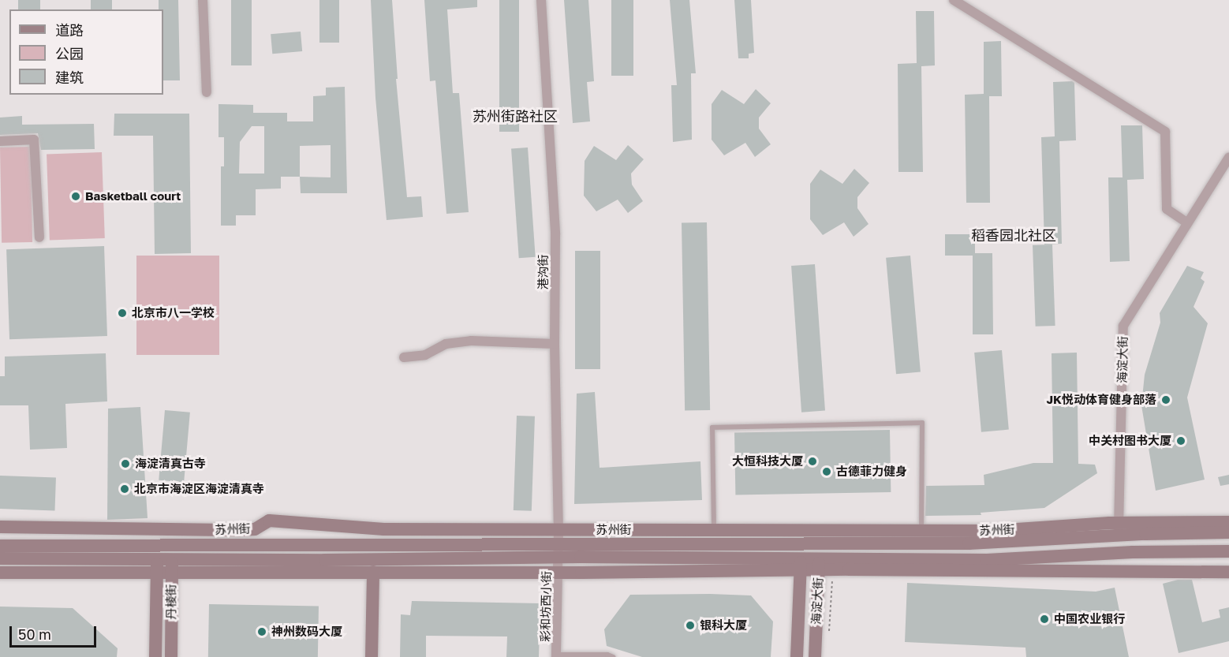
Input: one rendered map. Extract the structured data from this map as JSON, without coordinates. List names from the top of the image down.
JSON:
{
  "streets": {
    "main road": ["海淀大街", "苏州街", "丹棱街"],
    "street": ["港沟街", "彩和坊西小街"]
  },
  "crossings": [
    ["港沟街", "苏州街"],
    ["港沟街", "彩和坊西小街"],
    ["海淀大街", "苏州街"],
    ["苏州街", "丹棱街"],
    ["苏州街", "彩和坊西小街"]
  ],
  "districts": ["苏州街路社区", "稻香园北社区"],
  "places": [
    "Basketball court",
    "北京市八一学校",
    "JK悦动体育健身部落",
    "中关村图书大厦",
    "大恒科技大厦",
    "海淀清真古寺",
    "古德菲力健身",
    "北京市海淀区海淀清真寺",
    "中国农业银行",
    "银科大厦",
    "神州数码大厦"
  ],
  "legend": ["道路", "公园", "建筑"],
  "scale_bar": "50 m"
}
